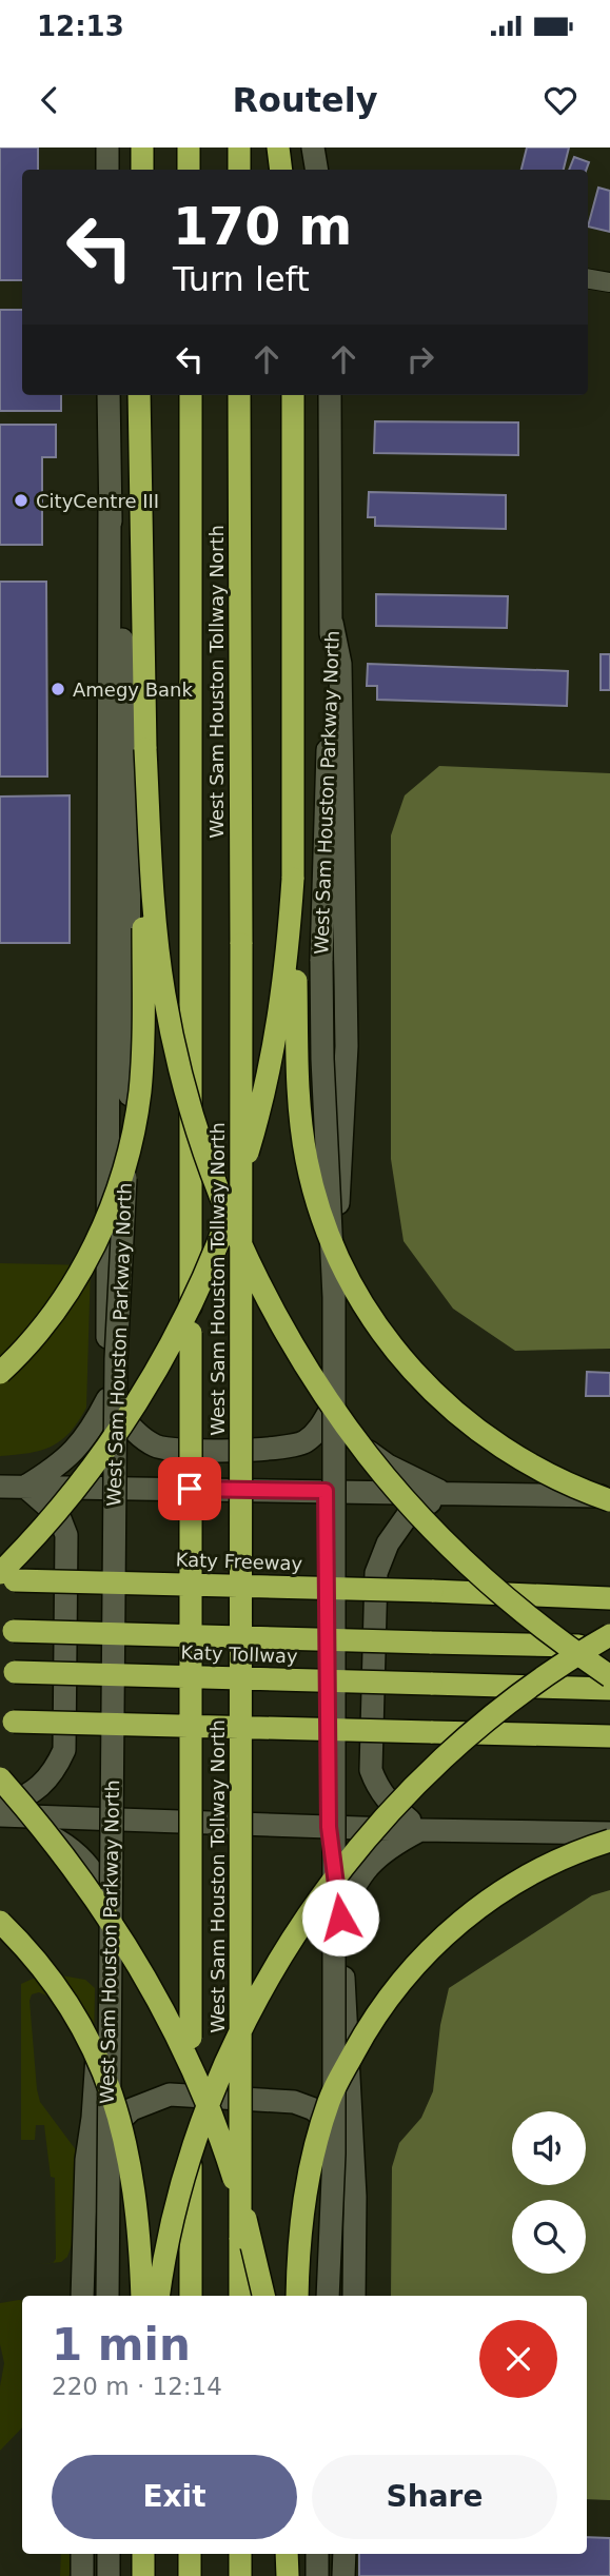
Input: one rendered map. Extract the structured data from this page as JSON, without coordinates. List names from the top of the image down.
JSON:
{
  "streets": {
    "highway": ["West Sam Houston Tollway North", "Katy Freeway", "Katy Tollway"],
    "main road": ["West Sam Houston Parkway North"]
  },
  "places": ["CityCentre III", "Amegy Bank"],
  "page": {
    "status": "12:13",
    "header": "Routely",
    "turn": ["170 m", "Turn left"],
    "heading": ["1 min", "220 m · 12:14"],
    "buttons": ["Exit", "Share"]
  }
}
